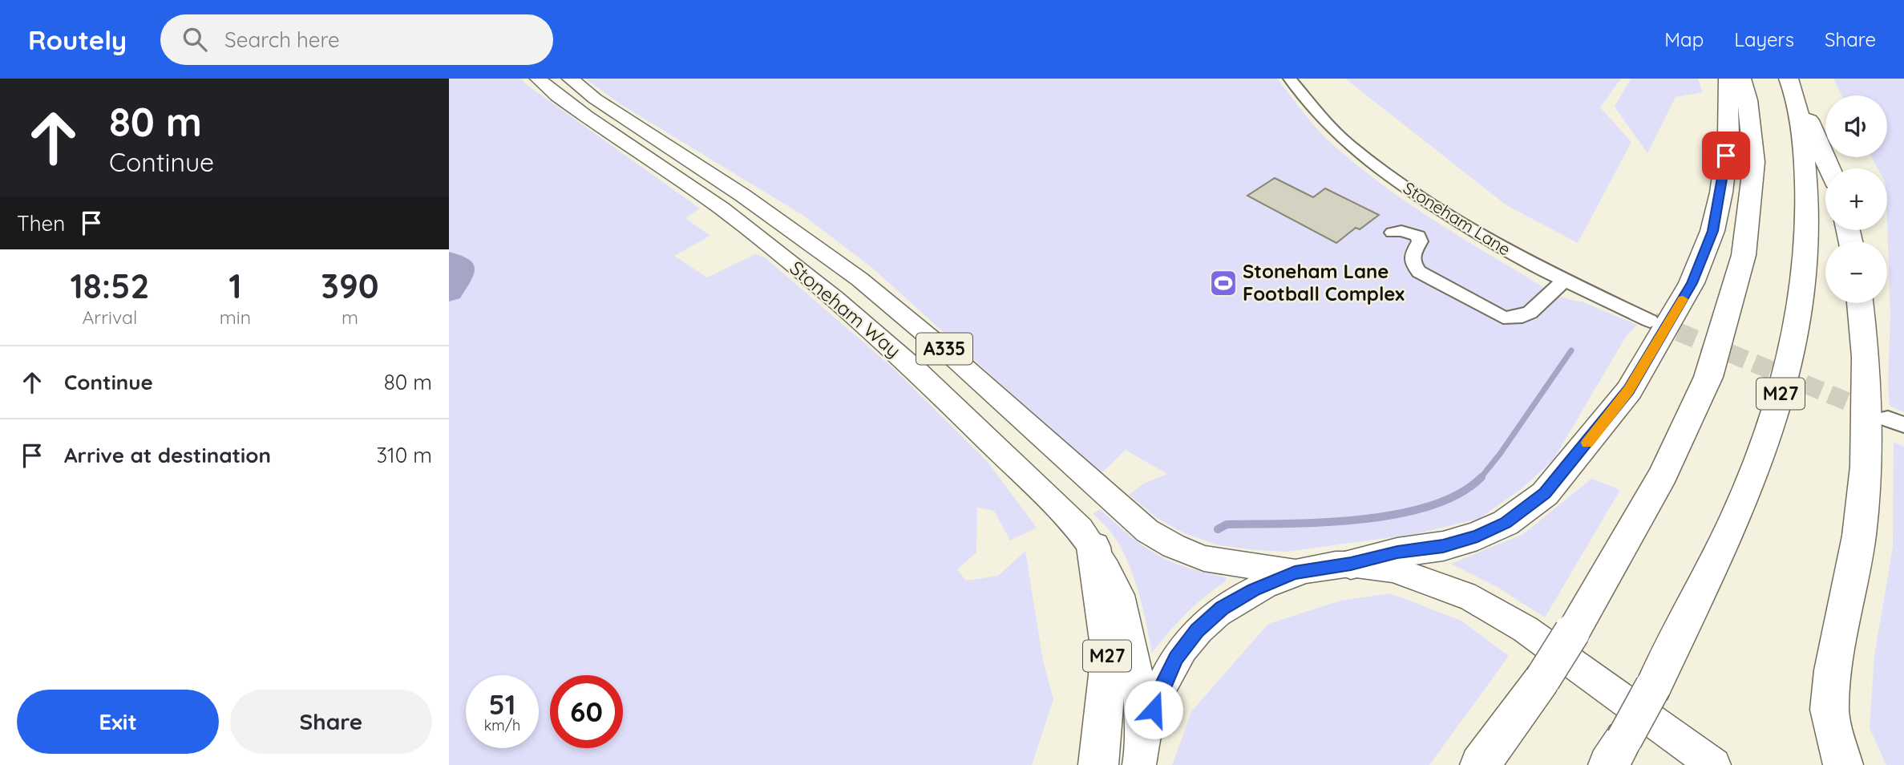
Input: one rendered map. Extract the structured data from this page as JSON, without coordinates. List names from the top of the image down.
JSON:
{
  "streets": {
    "highway": ["M27"],
    "main road": ["Stoneham Way", "A335"],
    "street": ["Stoneham Lane"]
  },
  "crossings": [
    ["Stoneham Way", "M27"]
  ],
  "places": {
    "sports": ["Stoneham Lane Football Complex"]
  },
  "page": {
    "header": "Routely",
    "search": "Search here",
    "nav": ["Map", "Layers", "Share"],
    "turn": ["80 m", "Continue"],
    "map_buttons": ["+", "−"],
    "then": "Then",
    "eta": [
      "18:52",
      "Arrival",
      "1",
      "min",
      "390",
      "m"
    ],
    "list": [
      {
        "name": "Continue",
        "value": "80 m"
      },
      {
        "name": "Arrive at destination",
        "value": "310 m"
      }
    ],
    "speed": "51 km/h",
    "limit": "60",
    "buttons": ["Exit", "Share"]
  }
}
